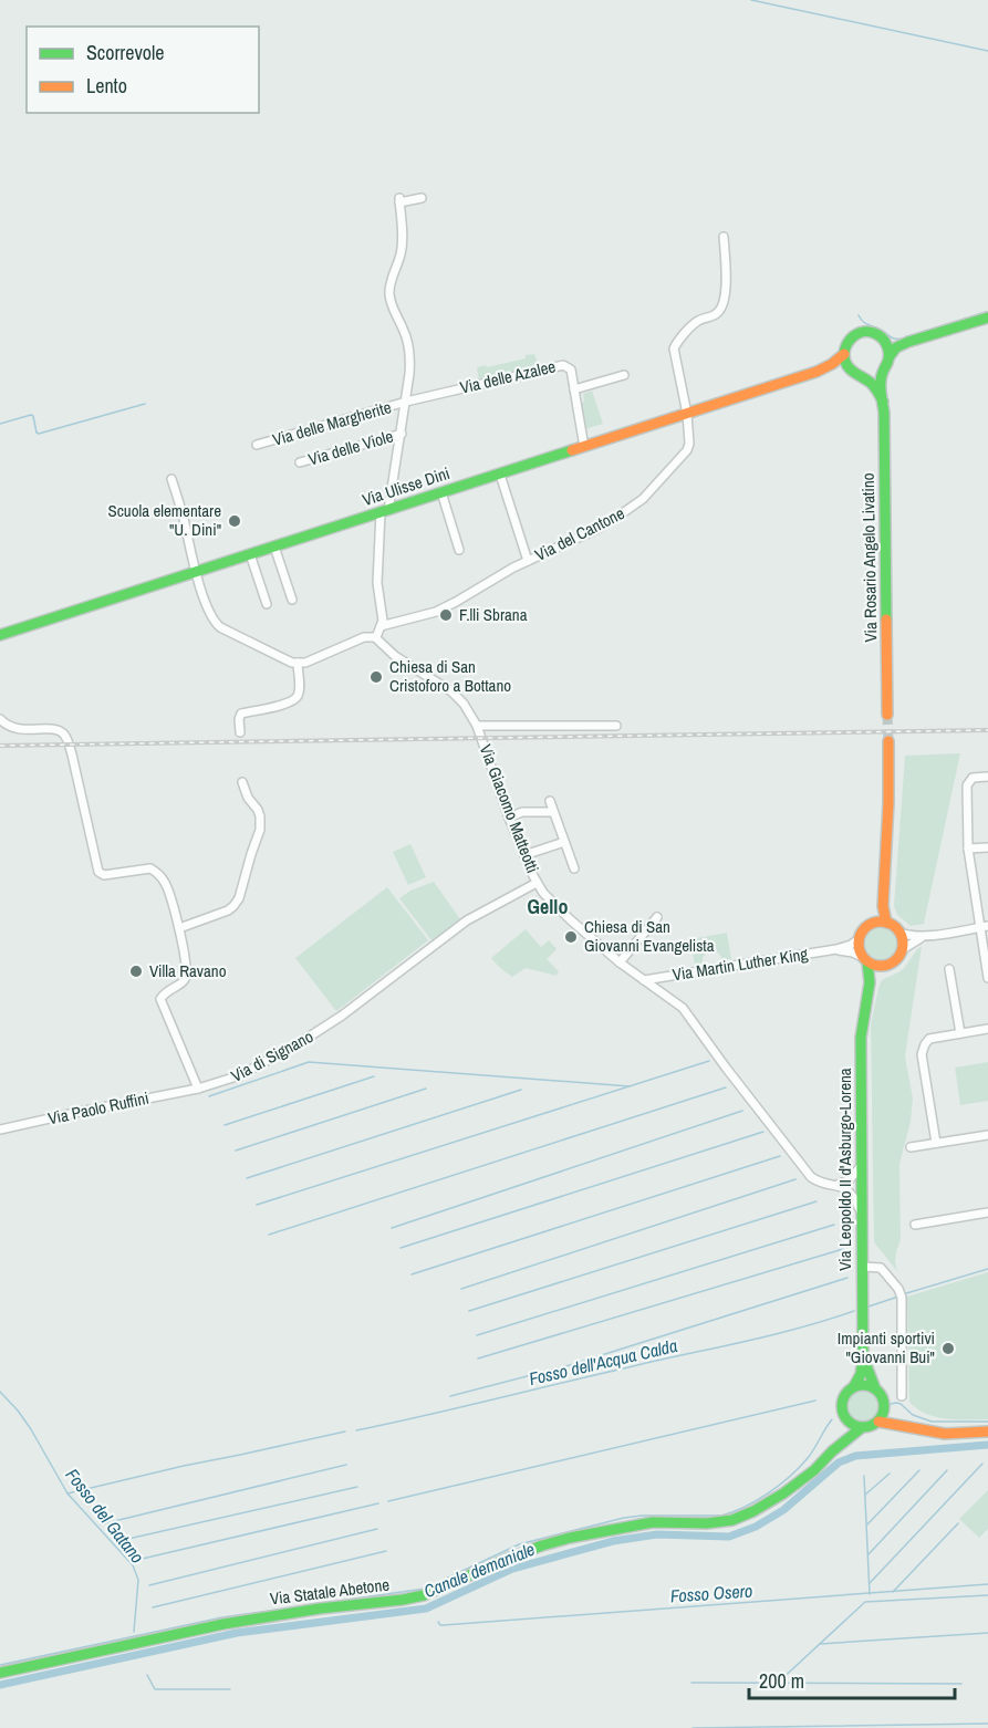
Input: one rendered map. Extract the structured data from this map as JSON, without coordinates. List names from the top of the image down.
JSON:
{
  "streets": {
    "street": [
      "Via delle Azalee",
      "Via delle Margherite",
      "Via delle Viole",
      "Via Ulisse Dini",
      "Via del Cantone",
      "Via Rosario Angelo Livatino",
      "Via Giacomo Matteotti",
      "Via Martin Luther King",
      "Via di Signano",
      "Via Paolo Ruffini",
      "Via Leopoldo II d'Asburgo-Lorena",
      "Via Statale Abetone"
    ]
  },
  "crossings": [
    ["Via delle Azalee", "Via delle Margherite"],
    ["Via delle Azalee", "Via Ulisse Dini"],
    ["Via Ulisse Dini", "Via del Cantone"],
    ["Via Giacomo Matteotti", "Via Martin Luther King"],
    ["Via Giacomo Matteotti", "Via di Signano"],
    ["Via Giacomo Matteotti", "Via Leopoldo II d'Asburgo-Lorena"],
    ["Via di Signano", "Via Paolo Ruffini"]
  ],
  "districts": ["Gello"],
  "water": [
    "Fosso dell'Acqua Calda",
    "Fosso del Gatano",
    "Canale demaniale",
    "Fosso Osero"
  ],
  "places": [
    "Scuola elementare \"U. Dini\"",
    "F.lli Sbrana",
    "Chiesa di San Cristoforo a Bottano",
    "Chiesa di San Giovanni Evangelista",
    "Villa Ravano",
    "Impianti sportivi \"Giovanni Bui\""
  ],
  "legend": ["Scorrevole", "Lento"],
  "scale_bar": "200 m"
}
